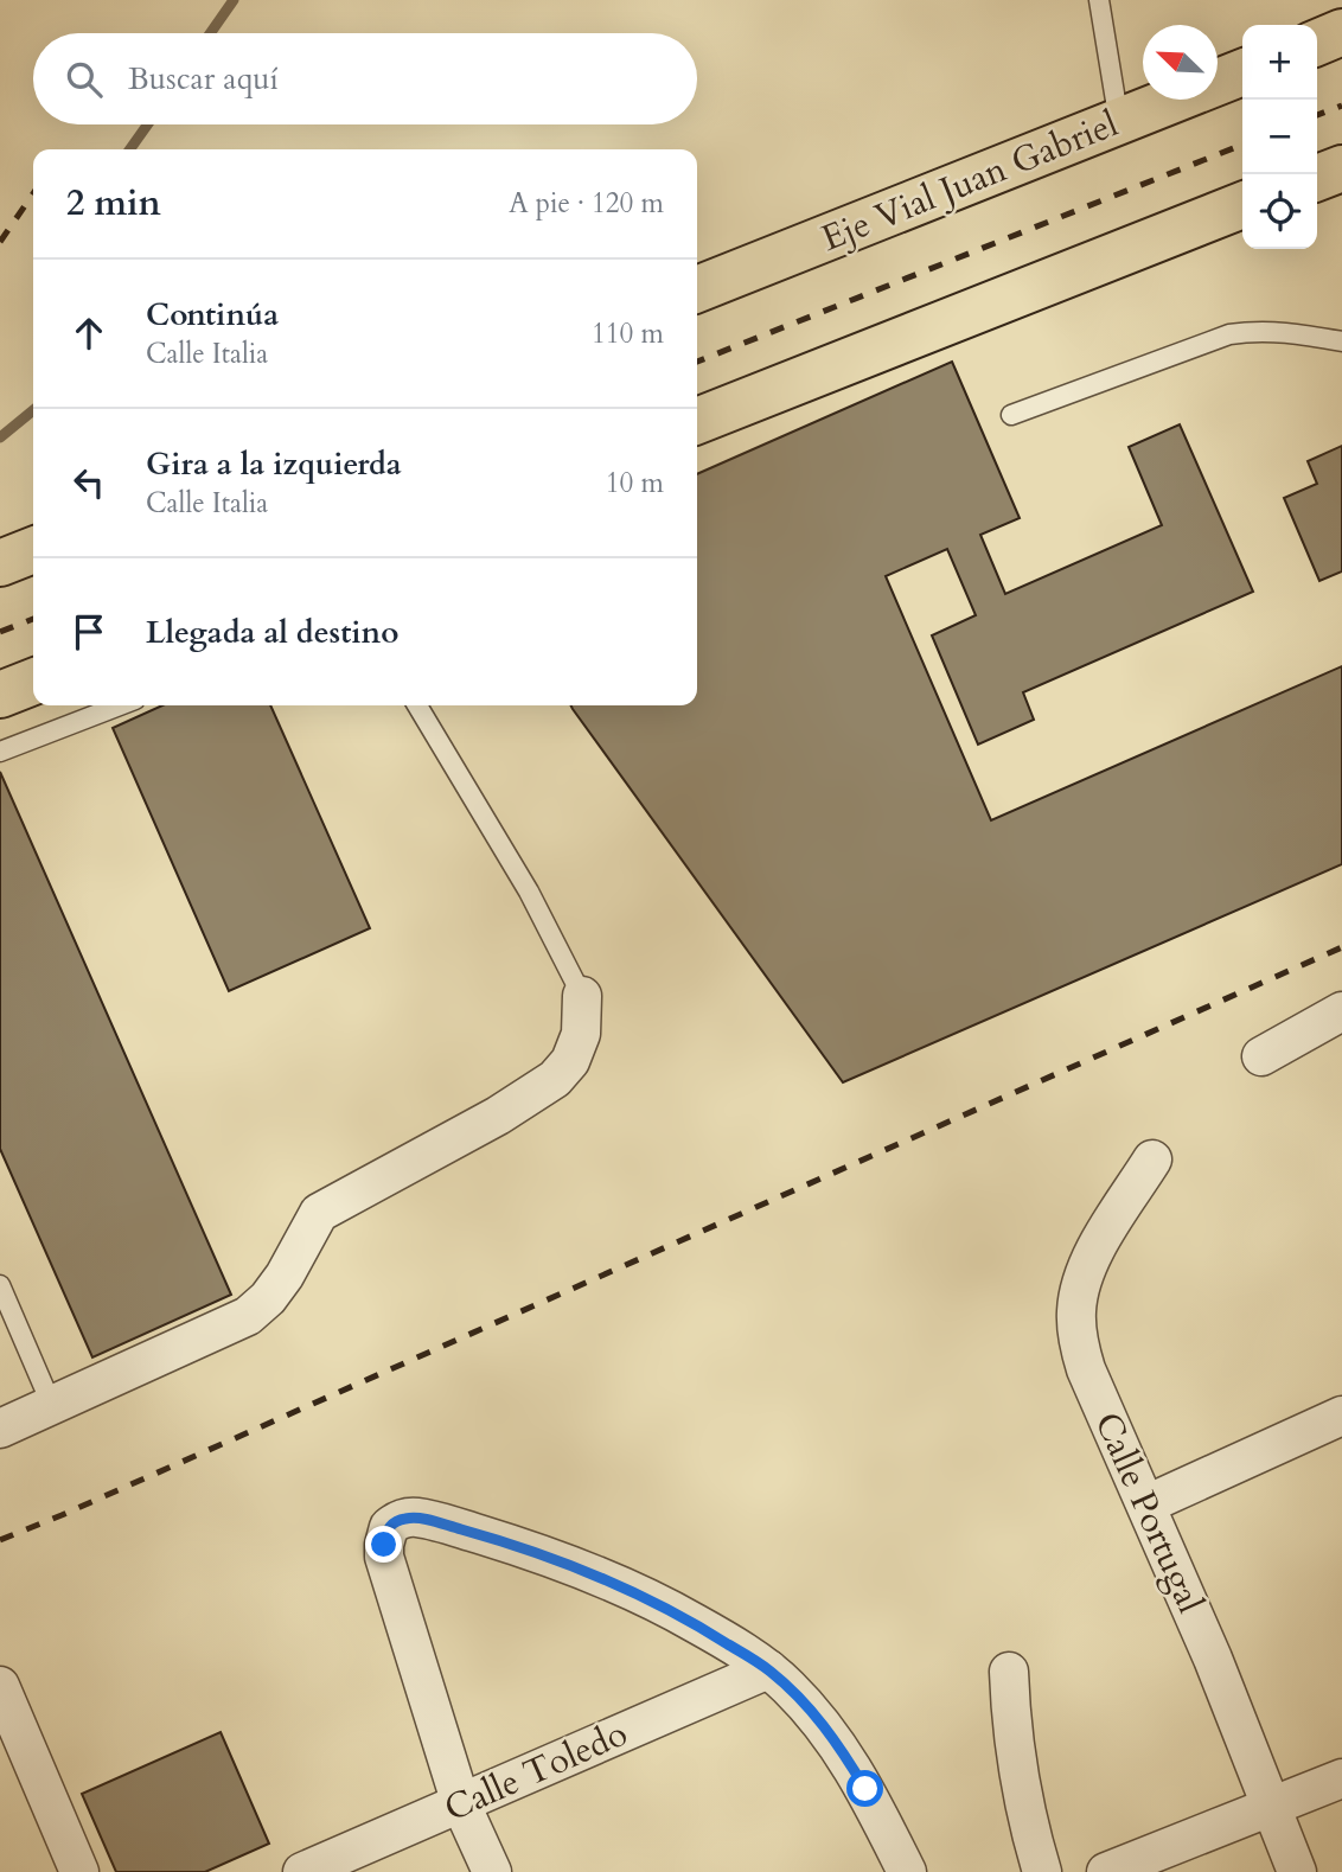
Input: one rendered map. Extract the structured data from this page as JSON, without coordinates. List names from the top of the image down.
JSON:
{
  "streets": {
    "main road": ["Eje Vial Juan Gabriel"],
    "street": ["Calle Portugal", "Calle Toledo"]
  },
  "north": "top left",
  "page": {
    "map_buttons": ["+", "−"],
    "search": "Buscar aquí",
    "heading": ["2 min", "A pie · 120 m"],
    "list": [
      ["Continúa", "Calle Italia", "110 m"],
      ["Gira a la izquierda", "Calle Italia", "10 m"],
      "Llegada al destino"
    ]
  }
}
